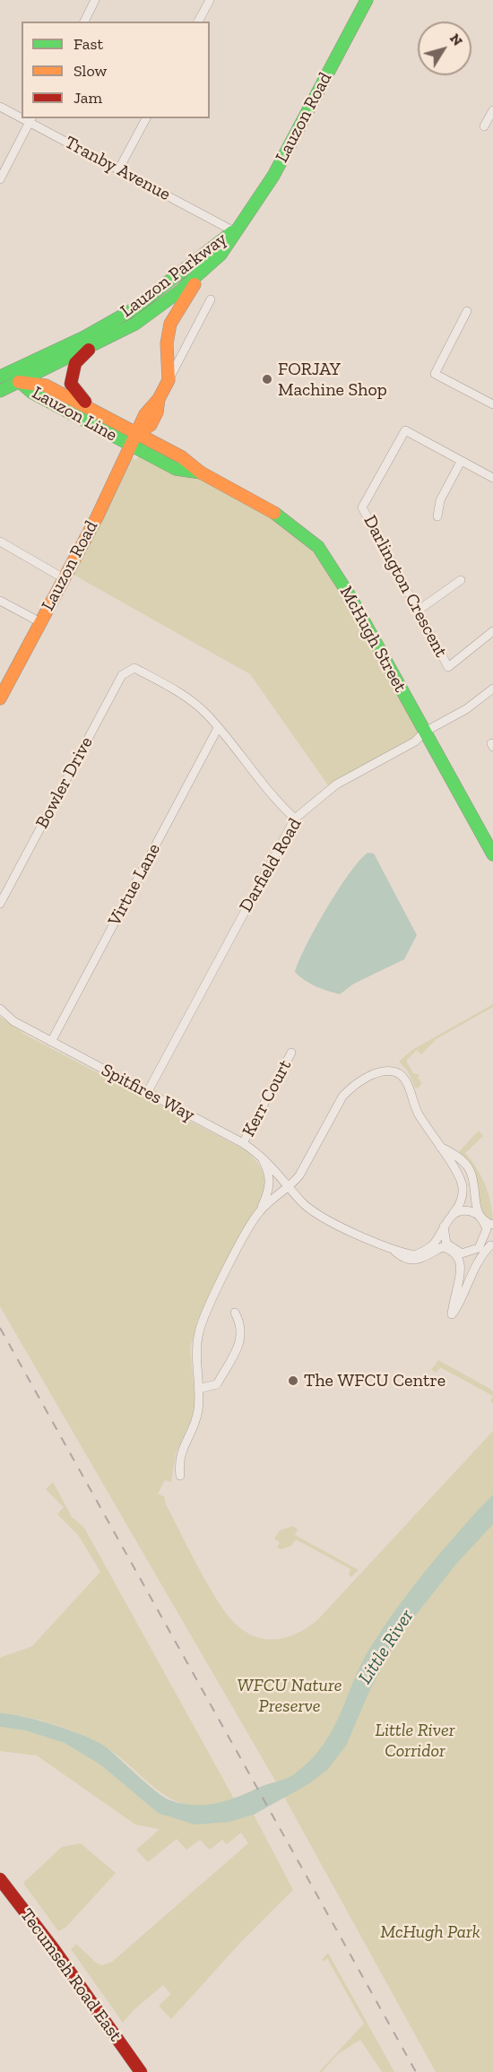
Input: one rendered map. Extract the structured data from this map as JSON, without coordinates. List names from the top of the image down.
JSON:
{
  "streets": {
    "main road": [
      "Lauzon Road",
      "Lauzon Parkway",
      "Lauzon Line",
      "McHugh Street",
      "Tecumseh Road East"
    ],
    "street": [
      "Tranby Avenue",
      "Darlington Crescent",
      "Bowler Drive",
      "Darfield Road",
      "Virtue Lane",
      "Spitfires Way",
      "Kerr Court"
    ]
  },
  "crossings": [
    ["Lauzon Road", "Tranby Avenue"],
    ["Lauzon Road", "Lauzon Parkway"],
    ["Lauzon Road", "Lauzon Line"],
    ["Lauzon Road", "McHugh Street"],
    ["Tranby Avenue", "Lauzon Parkway"],
    ["Lauzon Parkway", "Lauzon Line"],
    ["Lauzon Line", "McHugh Street"],
    ["McHugh Street", "Darfield Road"],
    ["Bowler Drive", "Virtue Lane"],
    ["Darfield Road", "Spitfires Way"],
    ["Virtue Lane", "Spitfires Way"],
    ["Spitfires Way", "Kerr Court"]
  ],
  "water": ["Little River"],
  "parks": ["WFCU Nature Preserve", "Little River Corridor", "McHugh Park"],
  "places": ["FORJAY Machine Shop", "The WFCU Centre"],
  "legend": ["Fast", "Slow", "Jam"],
  "north": "top right"
}
